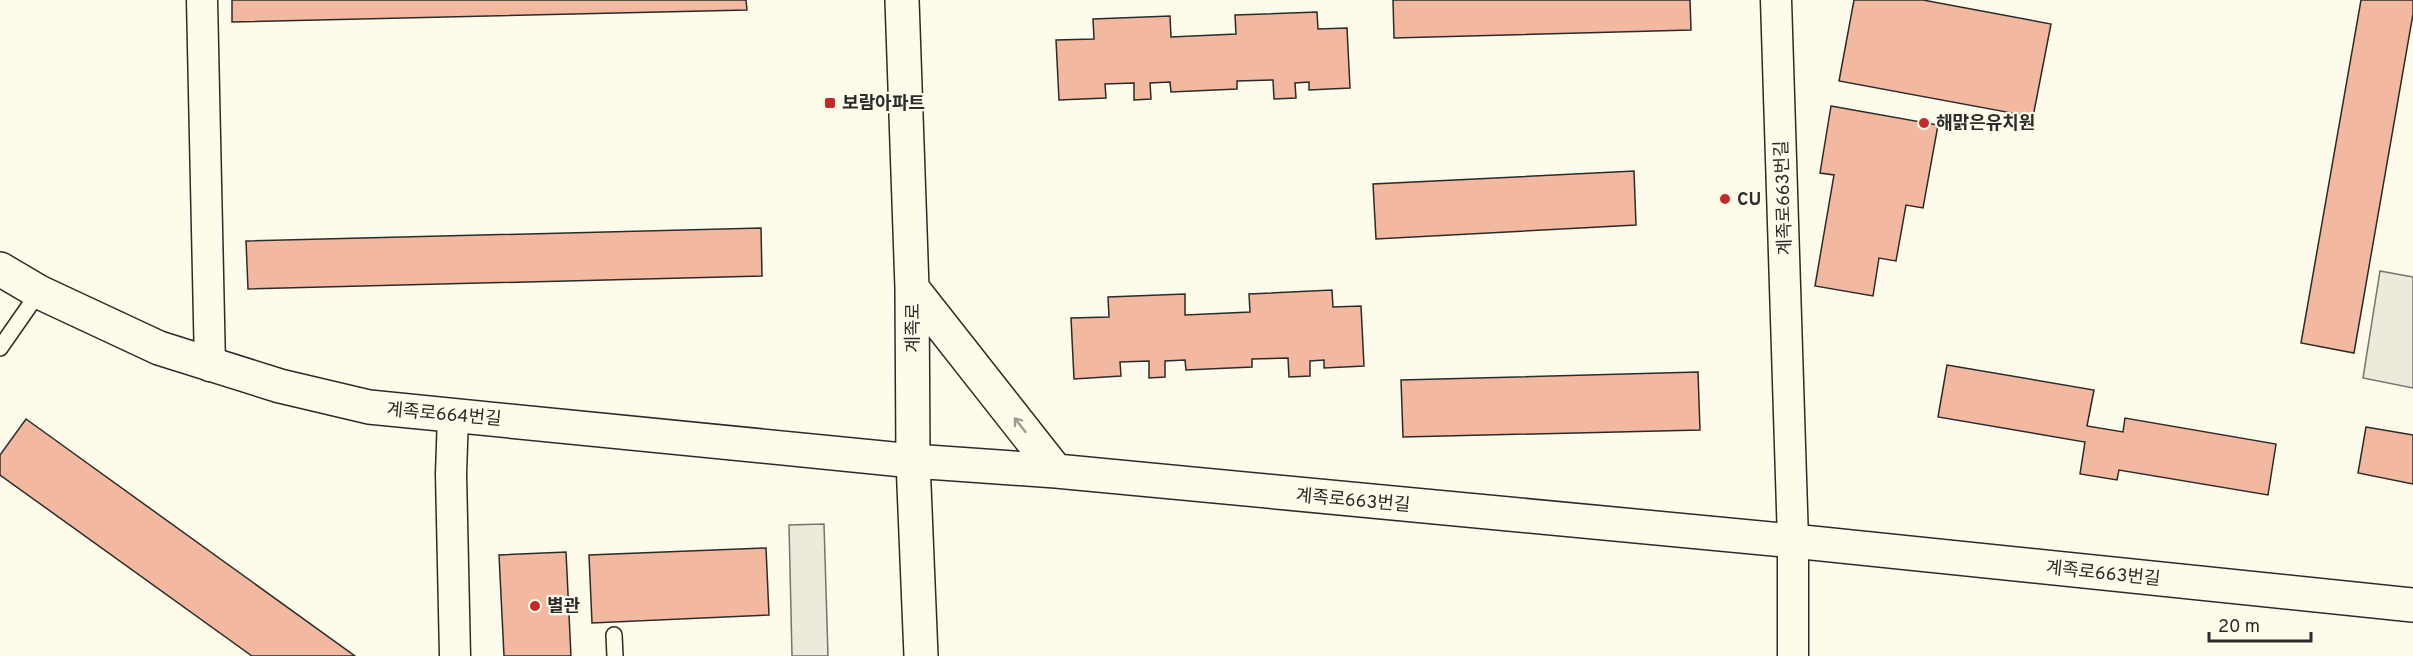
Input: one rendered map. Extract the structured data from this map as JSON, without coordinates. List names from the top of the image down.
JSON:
{
  "streets": {
    "main road": ["계족로663번길", "계족로", "계족로664번길"]
  },
  "crossings": [
    ["계족로663번길", "계족로"],
    ["계족로663번길", "계족로664번길"],
    ["계족로", "계족로664번길"]
  ],
  "places": {
    "transit": ["보람아파트"],
    "other": ["해맑은유치원", "CU", "별관"]
  },
  "scale_bar": "20 m"
}
